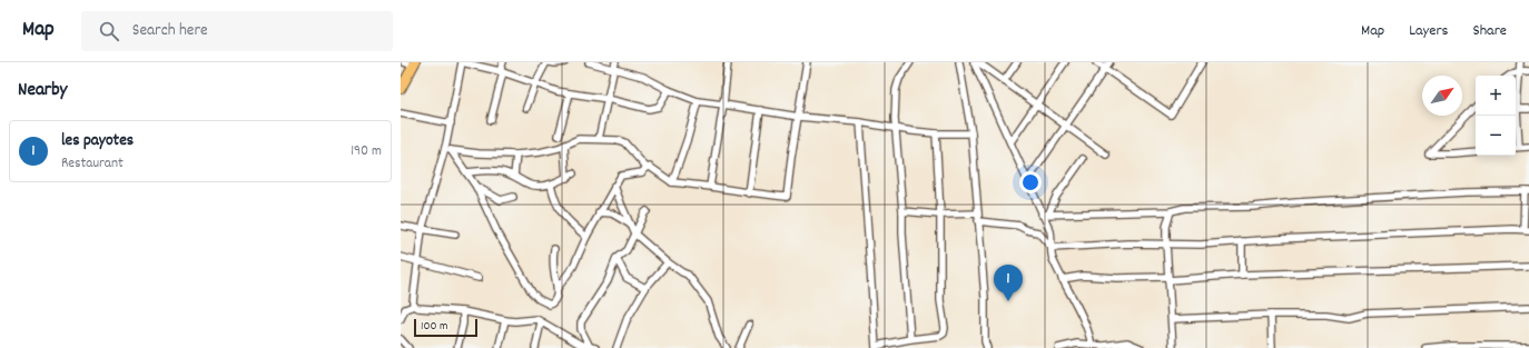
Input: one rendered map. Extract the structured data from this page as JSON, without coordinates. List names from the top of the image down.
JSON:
{
  "scale_bar": "100 m",
  "north": "top right",
  "page": {
    "header": "Map",
    "search": "Search here",
    "nav": ["Map", "Layers", "Share"],
    "heading": "Nearby",
    "map_buttons": ["+", "−"],
    "list": [
      {
        "mark": "1",
        "name": "les payotes",
        "note": "Restaurant",
        "value": "190 m"
      }
    ],
    "pins": "1",
    "scale": "100 m"
  }
}
